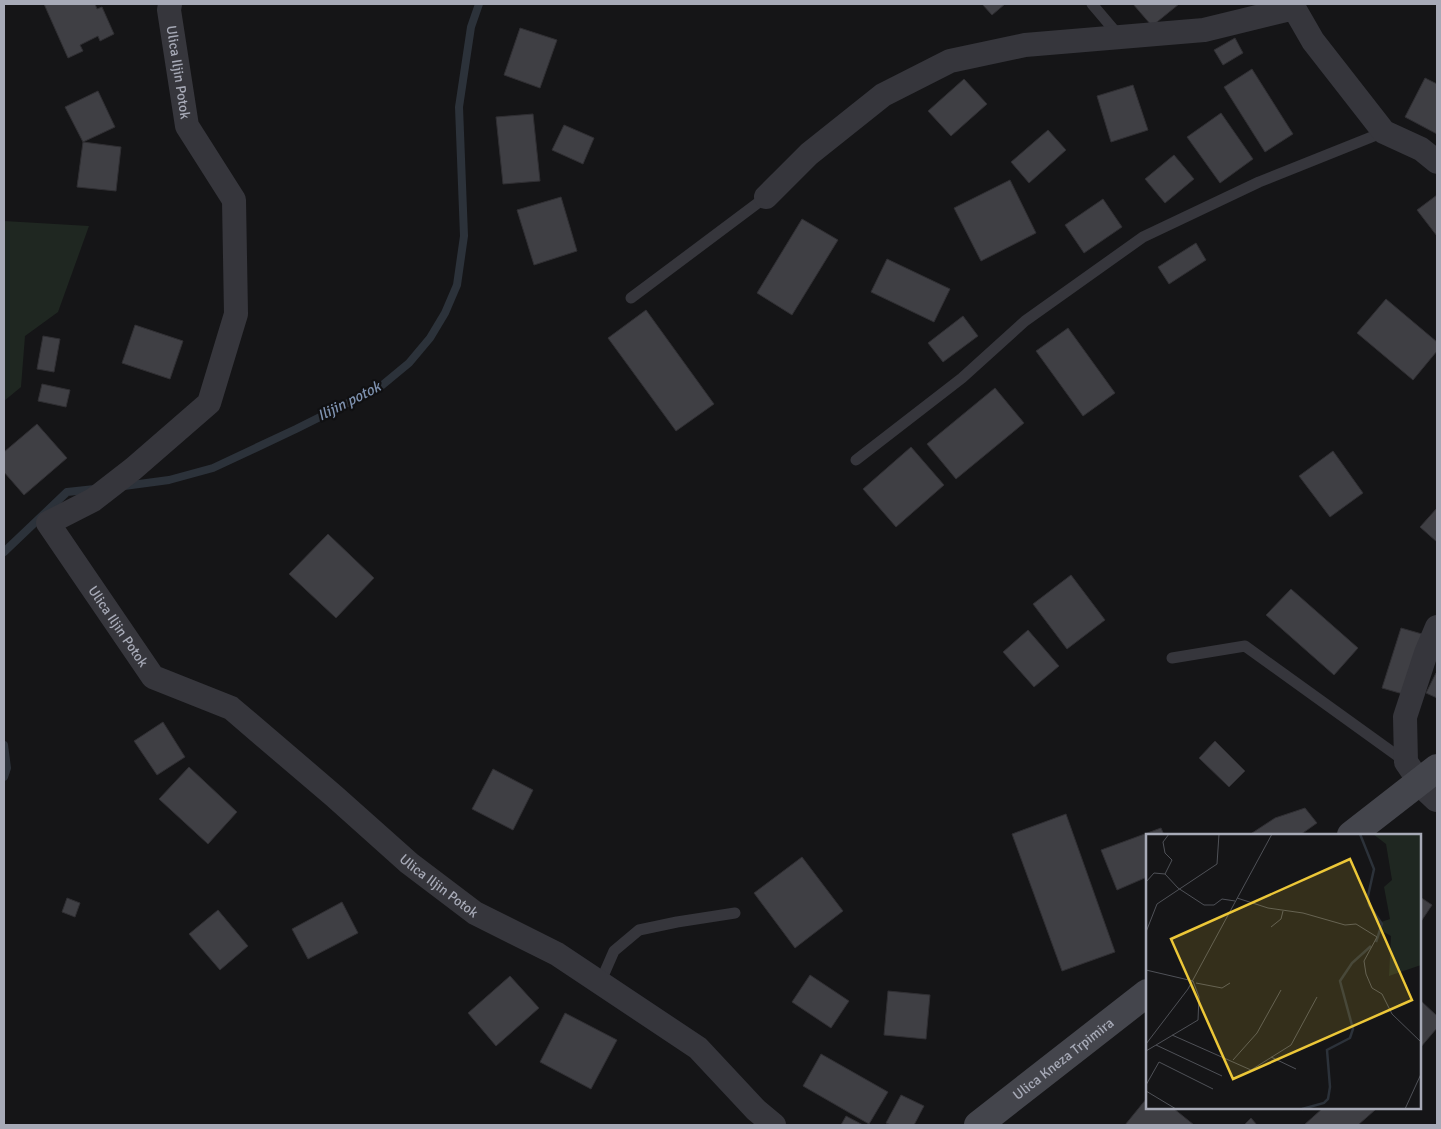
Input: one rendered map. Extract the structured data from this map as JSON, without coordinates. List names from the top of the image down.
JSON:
{
  "streets": {
    "main road": ["Ulica Kneza Trpimira"],
    "street": ["Ulica Iljin Potok"]
  },
  "water": ["Ilijin potok"]
}
